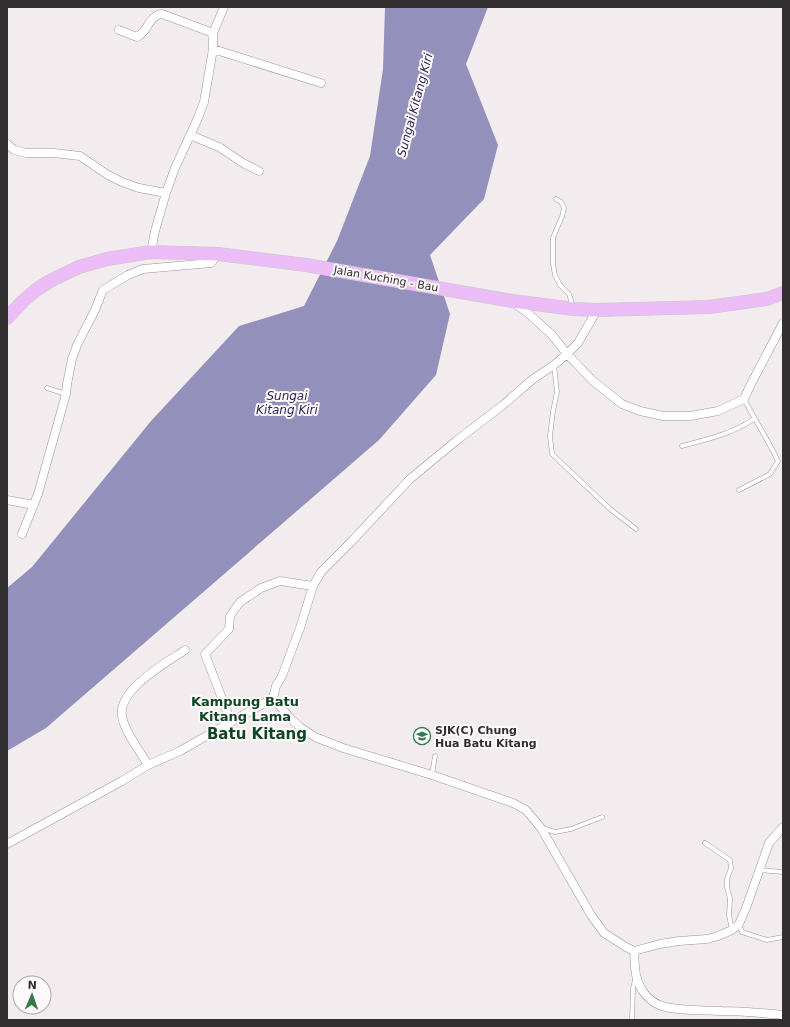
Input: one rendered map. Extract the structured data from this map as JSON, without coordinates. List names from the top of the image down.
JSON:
{
  "streets": {
    "main road": ["Jalan Kuching - Bau"]
  },
  "districts": ["Kampung Batu Kitang Lama", "Batu Kitang"],
  "water": ["Sungai Kitang Kiri"],
  "places": {
    "school or university": ["SJK(C) Chung Hua Batu Kitang"]
  },
  "north": "top"
}
